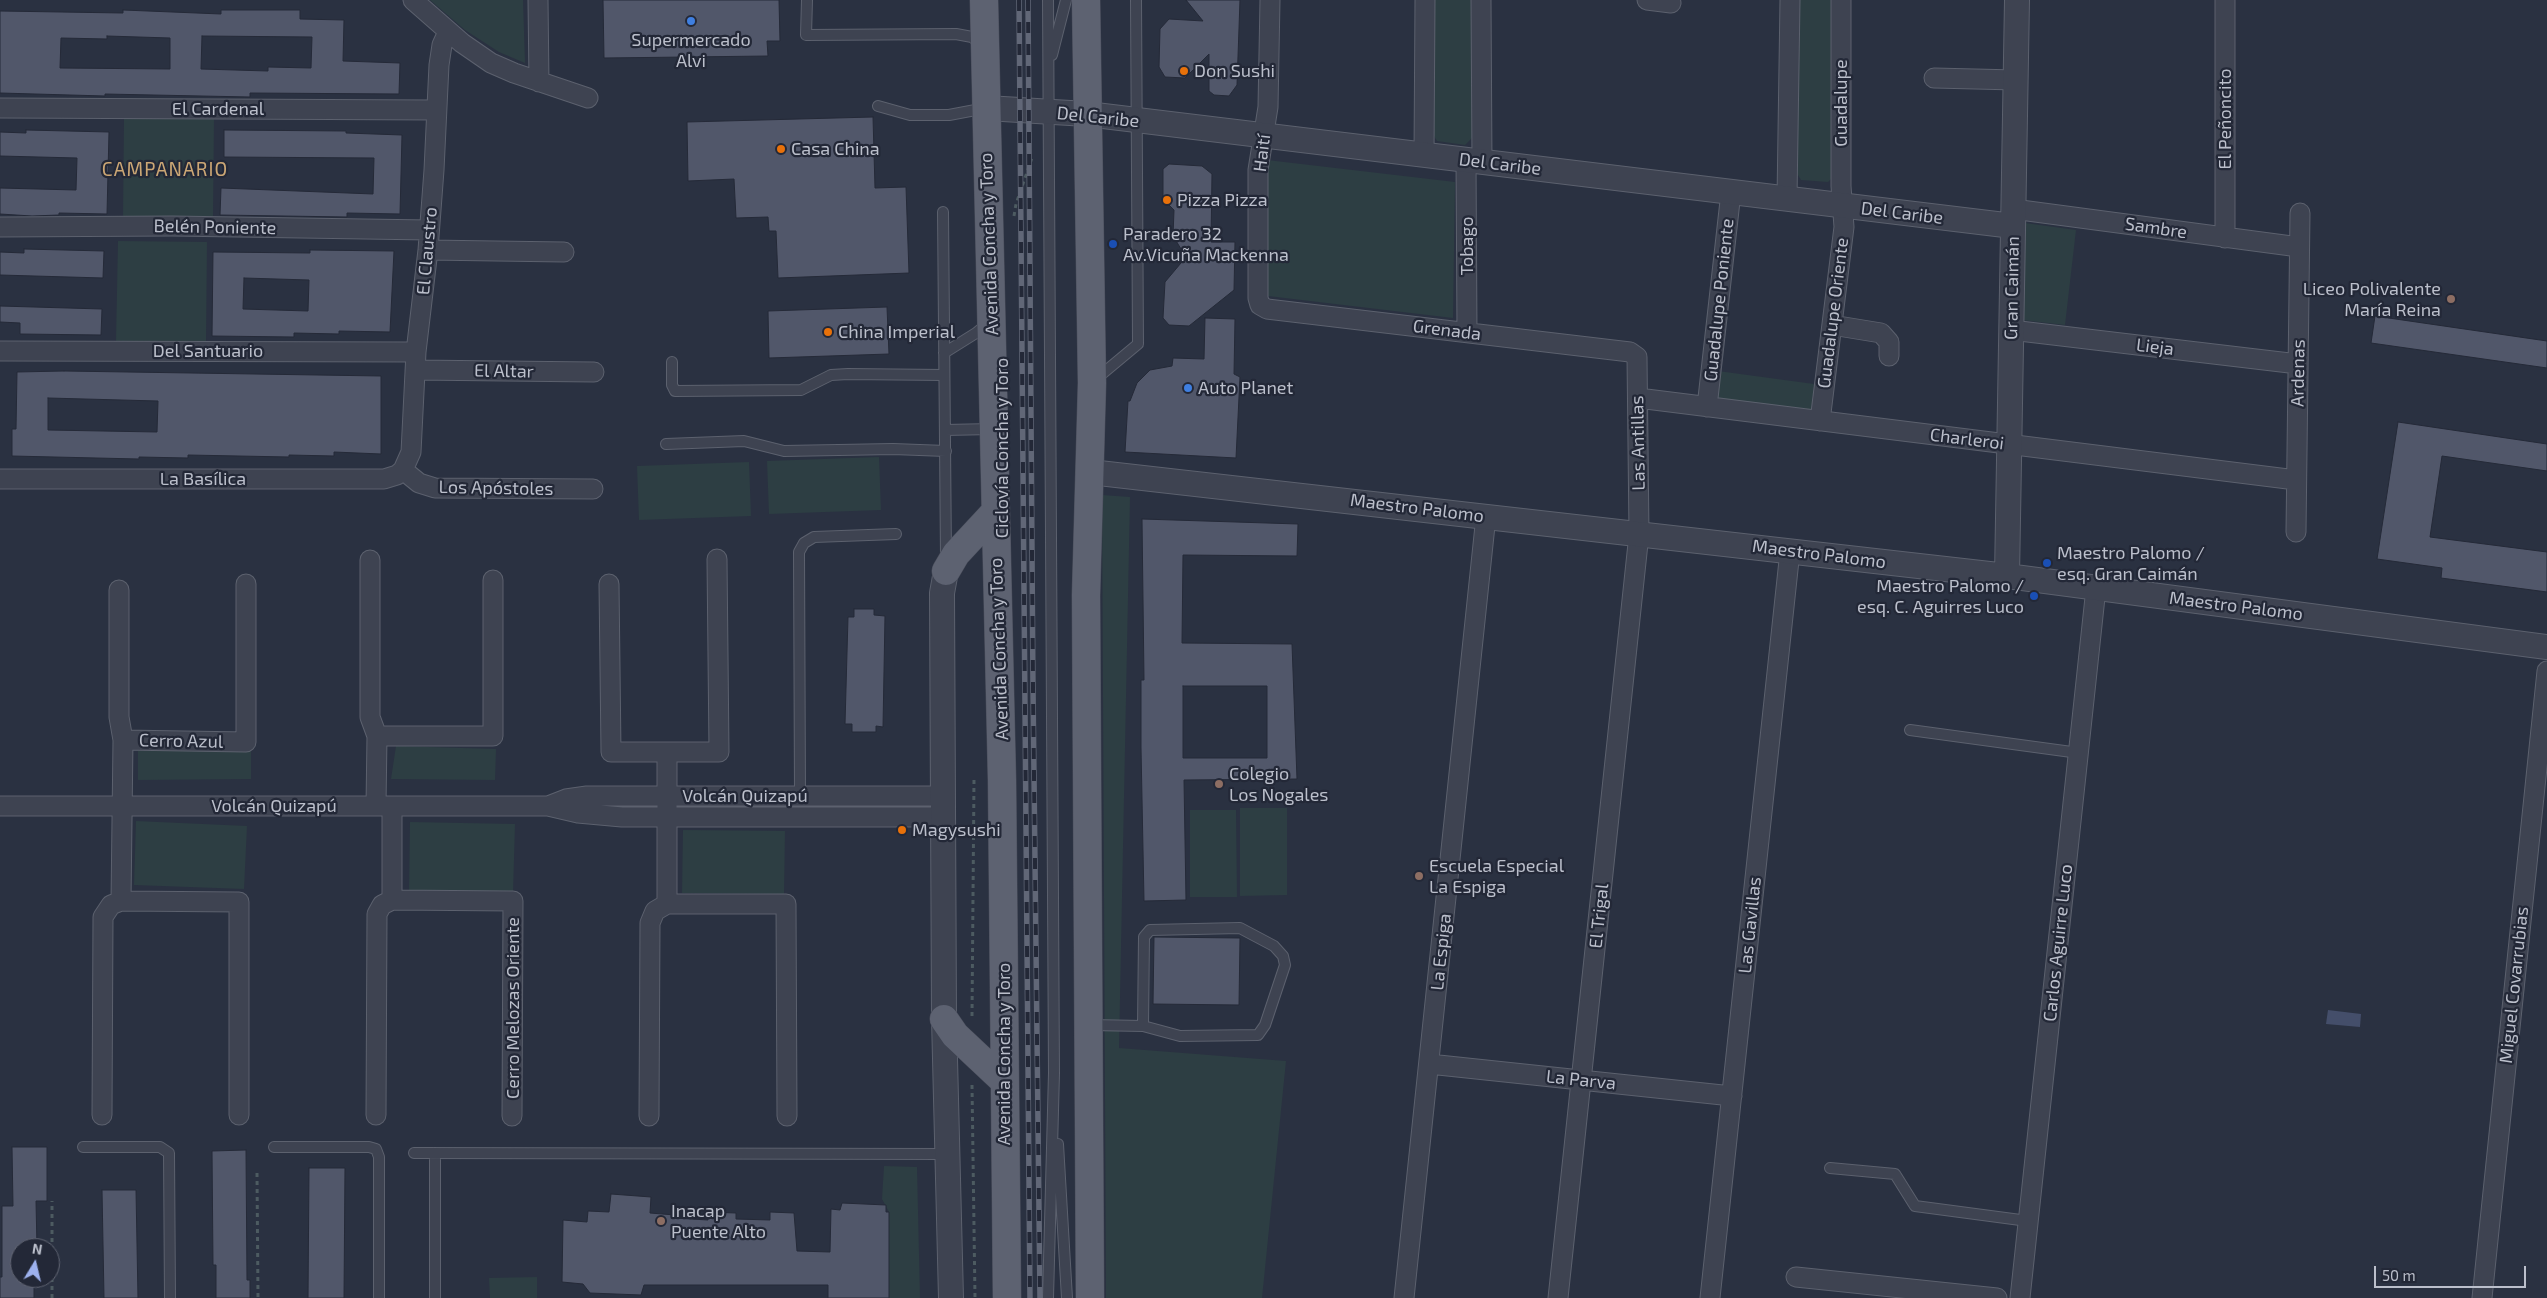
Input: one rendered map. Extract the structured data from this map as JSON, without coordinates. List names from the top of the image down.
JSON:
{
  "streets": {
    "main road": ["Avenida Concha y Toro"],
    "street": [
      "Guadalupe",
      "El Cardenal",
      "Del Caribe",
      "El Peñoncito",
      "Haití",
      "Belén Poniente",
      "Sambre",
      "Tobago",
      "El Claustro",
      "Gran Caimán",
      "Guadalupe Poniente",
      "Guadalupe Oriente",
      "Grenada",
      "Lieja",
      "Del Santuario",
      "El Altar",
      "Ardenas",
      "Charleroi",
      "Las Antillas",
      "La Basílica",
      "Los Apóstoles",
      "Maestro Palomo",
      "Cerro Azul",
      "Volcán Quizapú",
      "El Trigal",
      "Las Gavillas",
      "Carlos Aguirre Luco",
      "La Espiga",
      "Miguel Covarrubias",
      "Cerro Melozas Oriente",
      "La Parva"
    ]
  },
  "crossings": [
    ["Guadalupe", "Del Caribe"],
    ["Guadalupe", "Guadalupe Oriente"],
    ["El Cardenal", "El Claustro"],
    ["Del Caribe", "Haití"],
    ["Del Caribe", "Sambre"],
    ["Del Caribe", "Avenida Concha y Toro"],
    ["Del Caribe", "Tobago"],
    ["Del Caribe", "Gran Caimán"],
    ["Del Caribe", "Guadalupe Poniente"],
    ["Del Caribe", "Guadalupe Oriente"],
    ["El Peñoncito", "Sambre"],
    ["Haití", "Grenada"],
    ["Belén Poniente", "El Claustro"],
    ["Sambre", "Gran Caimán"],
    ["Sambre", "Ardenas"],
    ["Tobago", "Grenada"],
    ["El Claustro", "Del Santuario"],
    ["El Claustro", "El Altar"],
    ["El Claustro", "La Basílica"],
    ["El Claustro", "Los Apóstoles"],
    ["Gran Caimán", "Lieja"],
    ["Gran Caimán", "Charleroi"],
    ["Gran Caimán", "Maestro Palomo"],
    ["Guadalupe Poniente", "Charleroi"],
    ["Guadalupe Oriente", "Charleroi"],
    ["Grenada", "Las Antillas"],
    ["Lieja", "Ardenas"],
    ["Del Santuario", "El Altar"],
    ["Ardenas", "Charleroi"],
    ["Charleroi", "Las Antillas"],
    ["Las Antillas", "Maestro Palomo"],
    ["Las Antillas", "El Trigal"],
    ["La Basílica", "Los Apóstoles"],
    ["Maestro Palomo", "El Trigal"],
    ["Maestro Palomo", "Las Gavillas"],
    ["Maestro Palomo", "Carlos Aguirre Luco"],
    ["Maestro Palomo", "La Espiga"],
    ["Cerro Azul", "Volcán Quizapú"],
    ["El Trigal", "La Parva"],
    ["Las Gavillas", "La Parva"],
    ["La Espiga", "La Parva"]
  ],
  "districts": ["CAMPANARIO"],
  "places": [
    "Supermercado Alvi",
    "Don Sushi",
    "Casa China",
    "Pizza Pizza",
    "Paradero 32 Av.Vicuña Mackenna",
    "Liceo Polivalente María Reina",
    "China Imperial",
    "Auto Planet",
    "Maestro Palomo / esq. Gran Caimán",
    "Maestro Palomo / esq. C. Aguirres Luco",
    "Colegio Los Nogales",
    "Magysushi",
    "Escuela Especial La Espiga",
    "Inacap Puente Alto"
  ],
  "scale_bar": "50 m",
  "north": "top"
}
